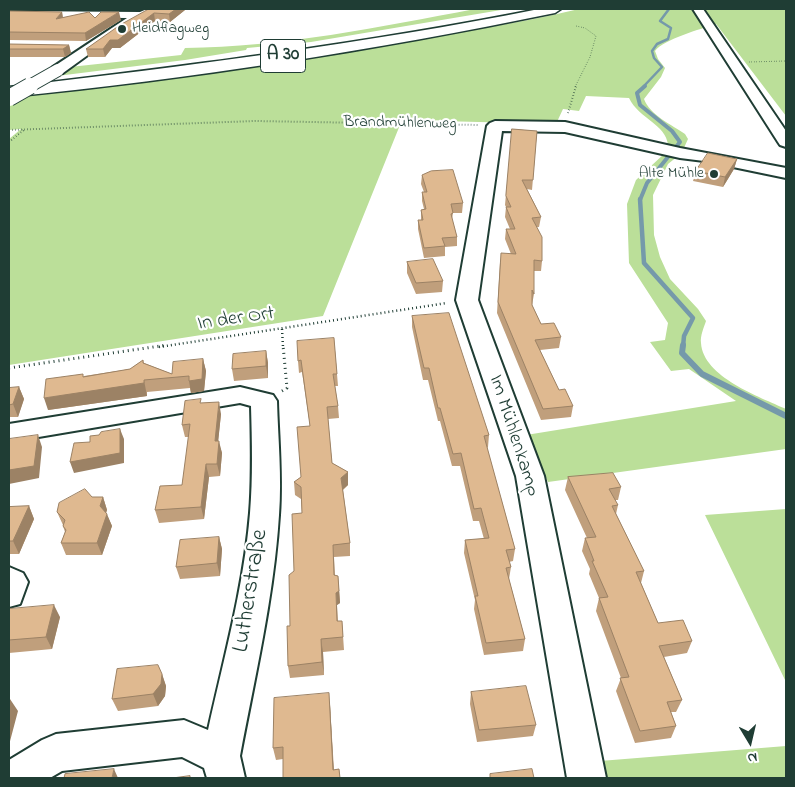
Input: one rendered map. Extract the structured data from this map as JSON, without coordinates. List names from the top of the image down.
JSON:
{
  "streets": {
    "highway": ["A 30"],
    "street": ["Im Mühlenkamp", "Lutherstraße"],
    "path": ["Brandmühlenweg", "In der Ort"]
  },
  "crossings": [
    ["Brandmühlenweg", "Im Mühlenkamp"],
    ["In der Ort", "Im Mühlenkamp"]
  ],
  "places": ["Heidflagweg", "Alte Mühle"],
  "north": "bottom"
}
